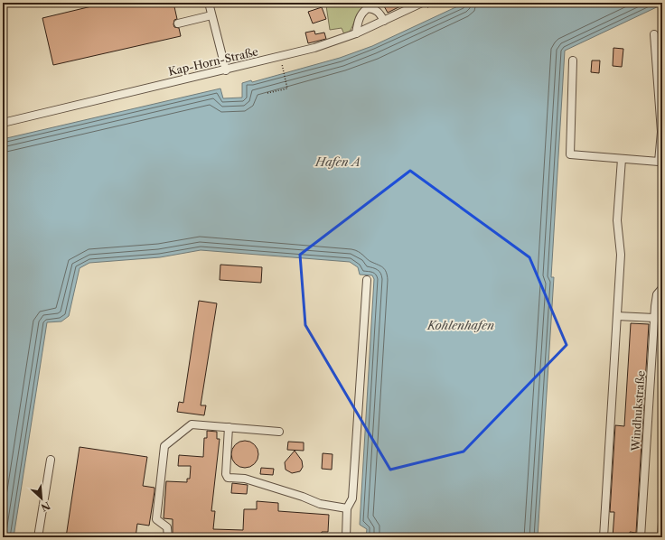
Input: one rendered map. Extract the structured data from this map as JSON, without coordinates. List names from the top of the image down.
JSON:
{
  "streets": {
    "street": ["Kap-Horn-Straße", "Windhukstraße"]
  },
  "water": ["Hafen A", "Kohlenhafen"],
  "north": "bottom right"
}
